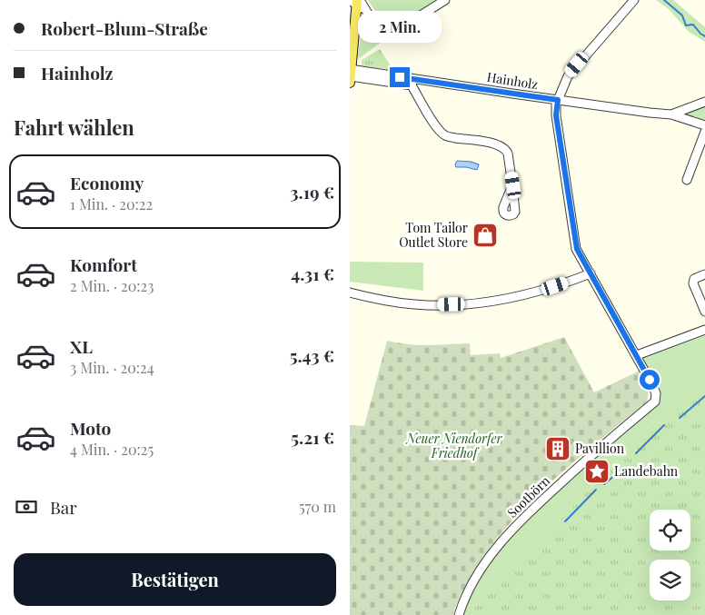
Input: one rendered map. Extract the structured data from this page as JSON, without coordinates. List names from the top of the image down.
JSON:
{
  "streets": {
    "street": ["Hainholz", "Sootbörn"]
  },
  "parks": ["Neuer Niendorfer Friedhof"],
  "places": {
    "shop": ["Tom Tailor Outlet Store"],
    "building": ["Pavillion"],
    "place": ["Landebahn"]
  },
  "page": {
    "banner": ["Robert-Blum-Straße", "Hainholz"],
    "bubble": "2 Min.",
    "heading": "Fahrt wählen",
    "list": [
      {
        "name": "Economy",
        "note": "1 Min. · 20:22",
        "value": "3.19 €"
      },
      {
        "name": "Komfort",
        "note": "2 Min. · 20:23",
        "value": "4.31 €"
      },
      {
        "name": "XL",
        "note": "3 Min. · 20:24",
        "value": "5.43 €"
      },
      {
        "name": "Moto",
        "note": "4 Min. · 20:25",
        "value": "5.21 €"
      }
    ],
    "pay": ["Bar", "570 m"],
    "buttons": "Bestätigen"
  }
}
